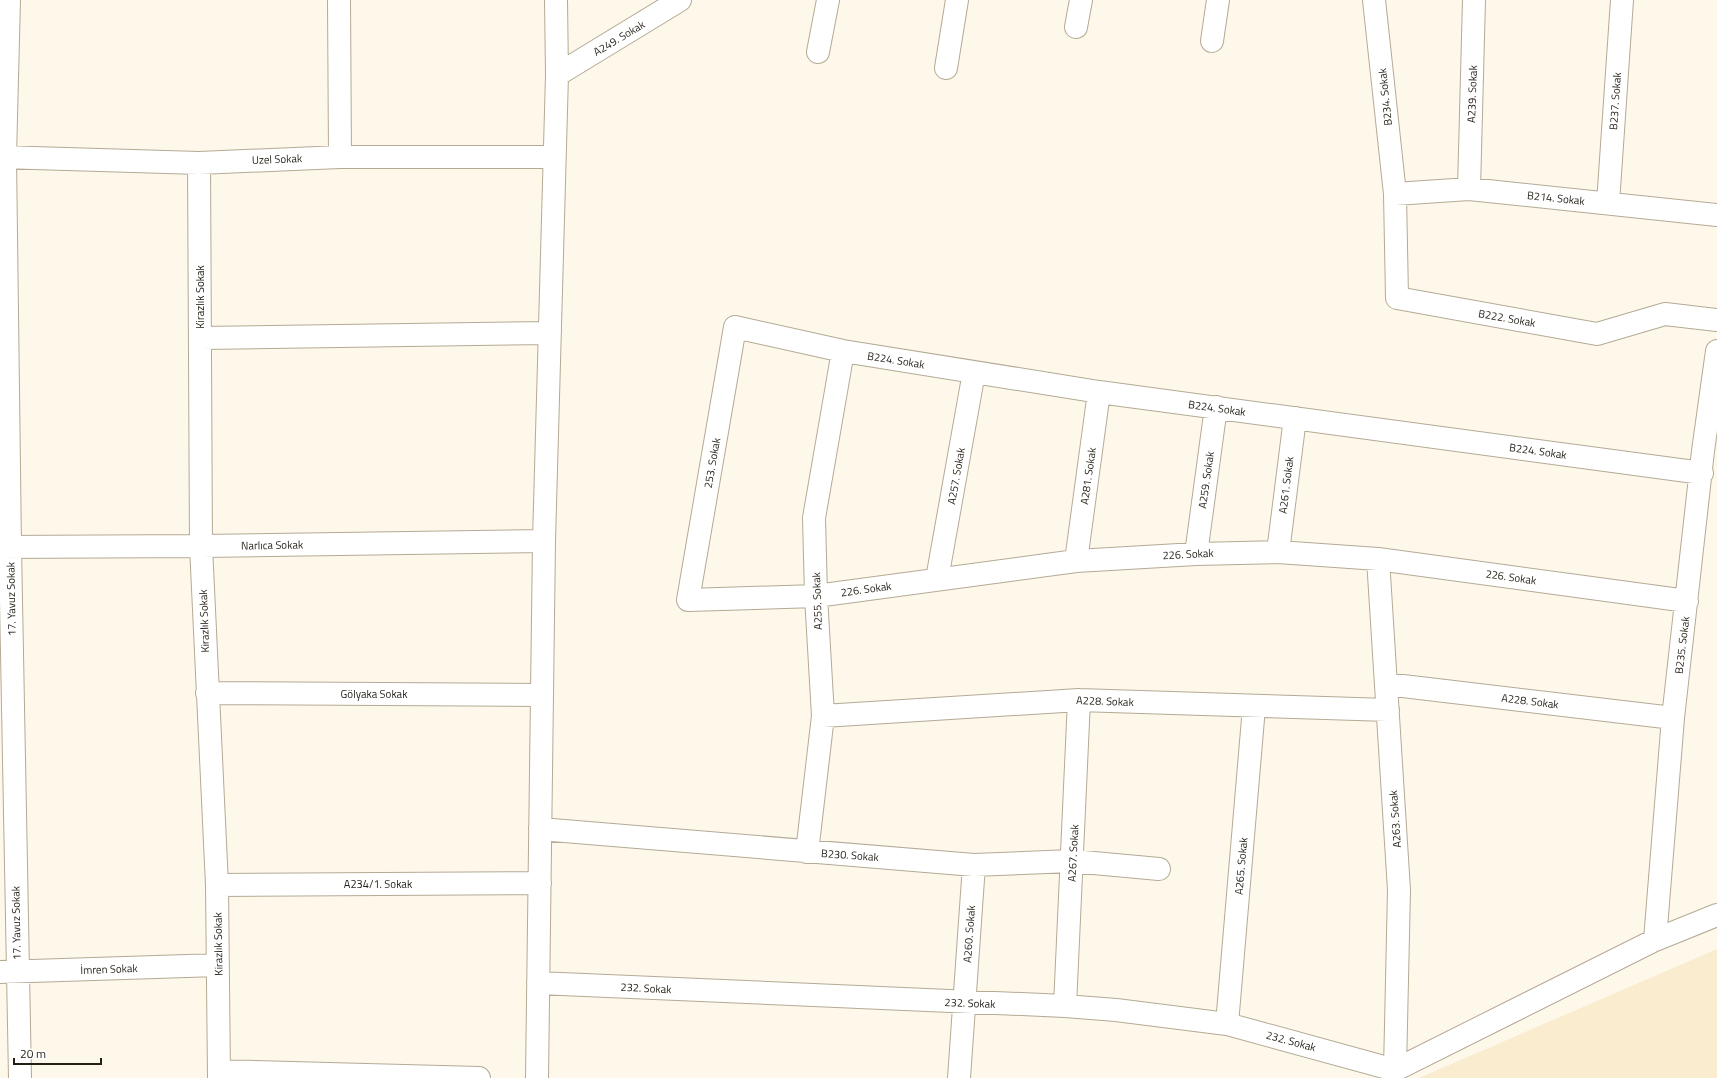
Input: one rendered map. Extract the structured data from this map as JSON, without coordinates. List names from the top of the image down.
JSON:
{
  "streets": {
    "street": [
      "A249. Sokak",
      "A239. Sokak",
      "B234. Sokak",
      "B237. Sokak",
      "Uzel Sokak",
      "B214. Sokak",
      "Kirazlık Sokak",
      "B222. Sokak",
      "B224. Sokak",
      "253. Sokak",
      "A257. Sokak",
      "A281. Sokak",
      "A259. Sokak",
      "A261. Sokak",
      "Narlıca Sokak",
      "226. Sokak",
      "17. Yavuz Sokak",
      "A255. Sokak",
      "B235. Sokak",
      "Gölyaka Sokak",
      "A228. Sokak",
      "A263. Sokak",
      "A267. Sokak",
      "B230. Sokak",
      "A265. Sokak",
      "A234/1. Sokak",
      "A260. Sokak",
      "İmren Sokak",
      "232. Sokak"
    ]
  },
  "crossings": [
    ["A239. Sokak", "B214. Sokak"],
    ["B234. Sokak", "B214. Sokak"],
    ["B234. Sokak", "B222. Sokak"],
    ["B237. Sokak", "B214. Sokak"],
    ["Uzel Sokak", "Kirazlık Sokak"],
    ["Uzel Sokak", "17. Yavuz Sokak"],
    ["B214. Sokak", "B222. Sokak"],
    ["Kirazlık Sokak", "Narlıca Sokak"],
    ["Kirazlık Sokak", "Gölyaka Sokak"],
    ["Kirazlık Sokak", "A234/1. Sokak"],
    ["Kirazlık Sokak", "İmren Sokak"],
    ["B224. Sokak", "253. Sokak"],
    ["B224. Sokak", "A257. Sokak"],
    ["B224. Sokak", "A281. Sokak"],
    ["B224. Sokak", "A259. Sokak"],
    ["B224. Sokak", "A261. Sokak"],
    ["B224. Sokak", "A255. Sokak"],
    ["B224. Sokak", "B235. Sokak"],
    ["253. Sokak", "226. Sokak"],
    ["A257. Sokak", "226. Sokak"],
    ["A281. Sokak", "226. Sokak"],
    ["A259. Sokak", "226. Sokak"],
    ["A261. Sokak", "226. Sokak"],
    ["Narlıca Sokak", "17. Yavuz Sokak"],
    ["226. Sokak", "A255. Sokak"],
    ["226. Sokak", "B235. Sokak"],
    ["226. Sokak", "A263. Sokak"],
    ["17. Yavuz Sokak", "İmren Sokak"],
    ["A255. Sokak", "A228. Sokak"],
    ["A255. Sokak", "B230. Sokak"],
    ["B235. Sokak", "A228. Sokak"],
    ["A228. Sokak", "A263. Sokak"],
    ["A228. Sokak", "A267. Sokak"],
    ["A228. Sokak", "A265. Sokak"],
    ["A263. Sokak", "232. Sokak"],
    ["A267. Sokak", "B230. Sokak"],
    ["A267. Sokak", "232. Sokak"],
    ["B230. Sokak", "A260. Sokak"],
    ["A265. Sokak", "232. Sokak"],
    ["A260. Sokak", "232. Sokak"]
  ],
  "scale_bar": "20 m"
}
